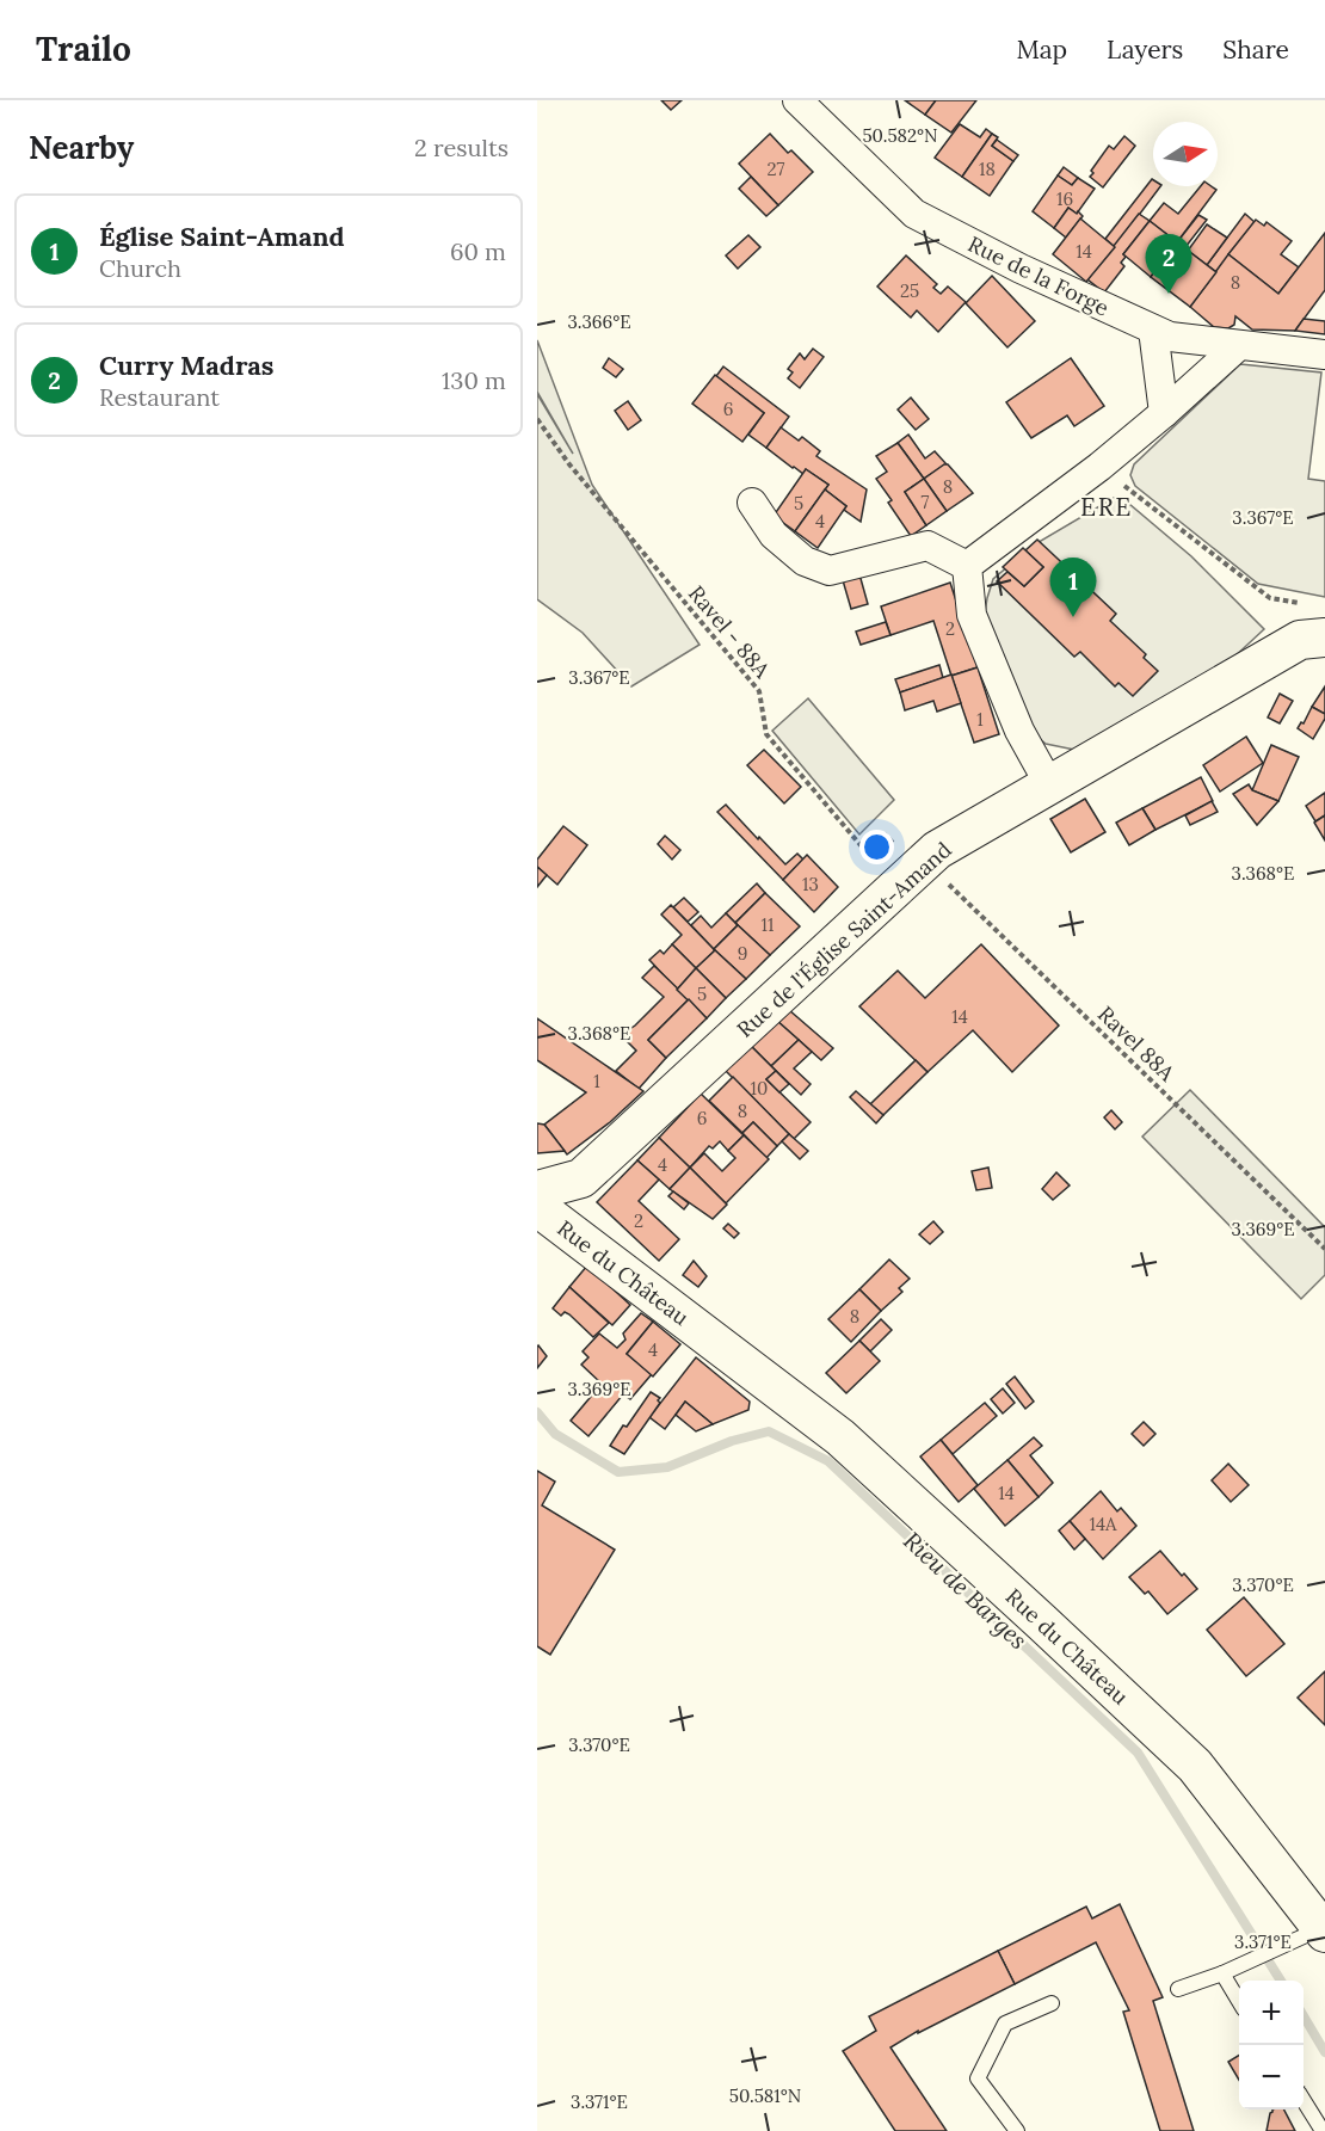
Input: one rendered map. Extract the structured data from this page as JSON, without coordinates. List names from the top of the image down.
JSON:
{
  "streets": {
    "street": ["Rue de la Forge", "Rue de l'Église Saint-Amand", "Rue du Château"],
    "path": ["Ravel - 88A", "Ravel 88A"]
  },
  "crossings": [
    ["Ravel - 88A", "Rue de l'Église Saint-Amand"],
    ["Ravel - 88A", "Ravel 88A"],
    ["Rue de l'Église Saint-Amand", "Ravel 88A"]
  ],
  "districts": ["ERE"],
  "water": ["Rieu de Barges"],
  "house_numbers": [
    "27",
    "18",
    "16",
    "14",
    "8",
    "25",
    "6",
    "8",
    "7",
    "5",
    "4",
    "2",
    "1",
    "13",
    "11",
    "9",
    "5",
    "14",
    "1",
    "10",
    "8",
    "6",
    "4",
    "2",
    "8",
    "4",
    "14",
    "14A"
  ],
  "north": "right",
  "page": {
    "header": "Trailo",
    "nav": ["Map", "Layers", "Share"],
    "heading": ["Nearby", "2 results"],
    "list": [
      {
        "mark": "1",
        "name": "Église Saint-Amand",
        "note": "Church",
        "value": "60 m"
      },
      {
        "mark": "2",
        "name": "Curry Madras",
        "note": "Restaurant",
        "value": "130 m"
      }
    ],
    "pins": ["2", "1"],
    "map_buttons": ["+", "−"]
  },
  "coordinates": [
    "50.582°N",
    "3.366°E",
    "3.367°E",
    "3.368°E",
    "3.369°E",
    "3.370°E",
    "3.371°E",
    "50.581°N"
  ]
}
